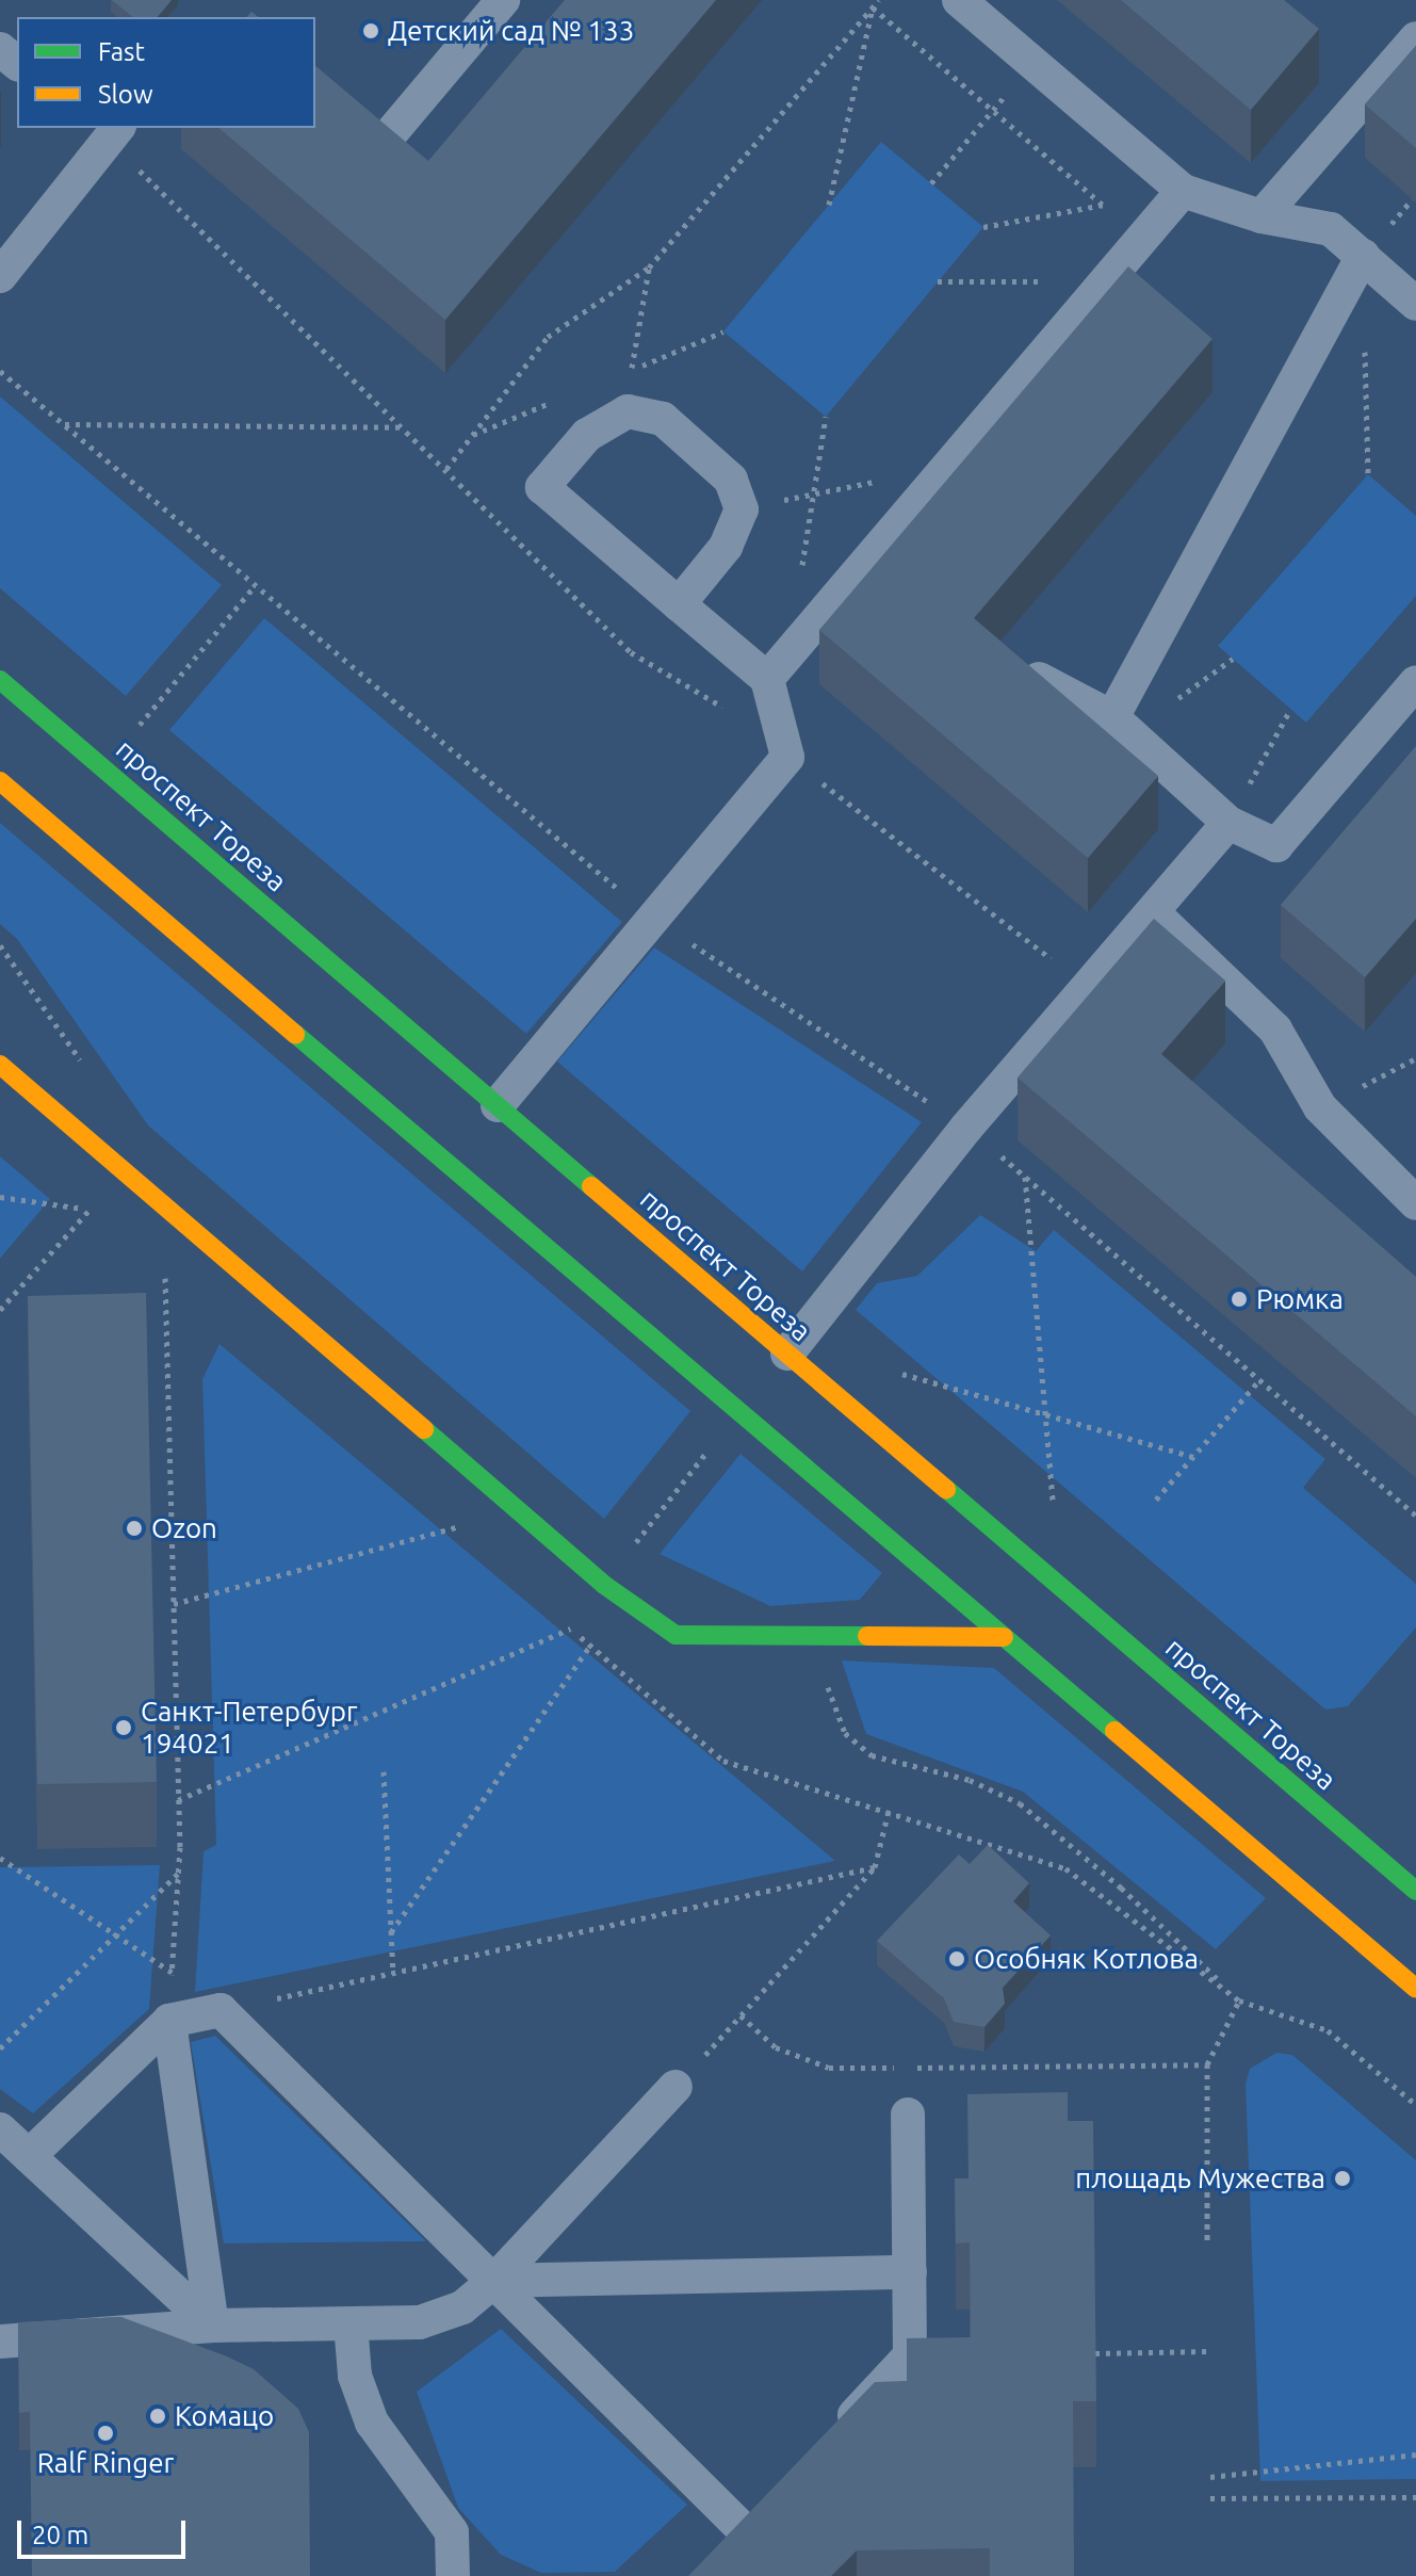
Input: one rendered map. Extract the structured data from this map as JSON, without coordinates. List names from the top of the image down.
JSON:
{
  "streets": {
    "main road": ["проспект Тореза"]
  },
  "places": [
    "Детский сад № 133",
    "Рюмка",
    "Ozon",
    "Санкт-Петербург 194021",
    "Особняк Котлова",
    "площадь Мужества",
    "Комацо",
    "Ralf Ringer"
  ],
  "legend": ["Fast", "Slow"],
  "scale_bar": "20 m"
}
